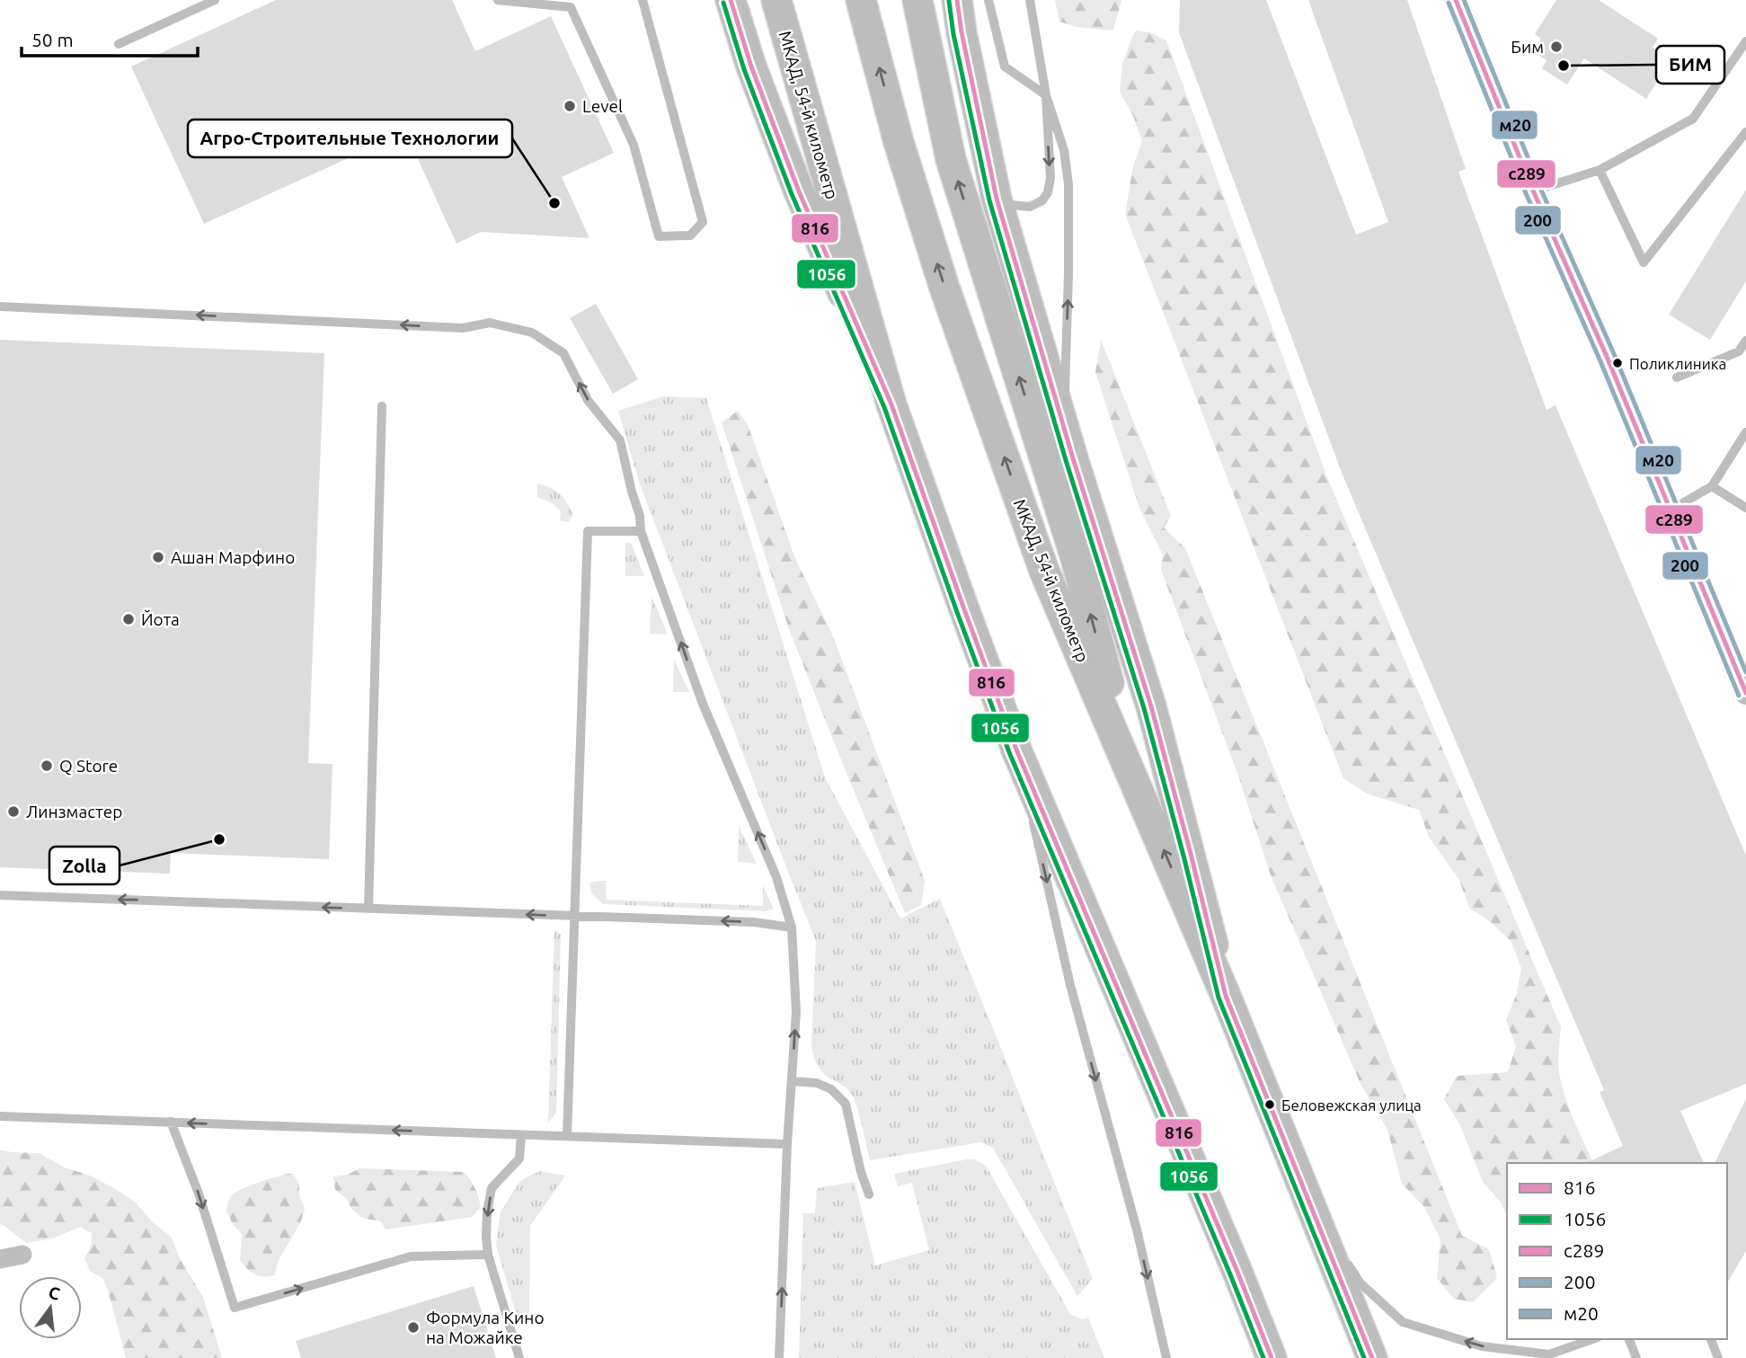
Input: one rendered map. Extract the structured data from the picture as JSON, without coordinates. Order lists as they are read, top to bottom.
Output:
{
  "streets": {
    "main road": ["МКАД, 54-й километр"]
  },
  "places": [
    "Бим",
    "БИМ",
    "Level",
    "Агро-Строительные Технологии",
    "Поликлиника",
    "Ашан Марфино",
    "Йота",
    "Q Store",
    "Линзмастер",
    "Zolla",
    "Беловежская улица",
    "Формула Кино на Можайке"
  ],
  "lines": [
    "transit line 816",
    "transit line с289",
    "transit line м20",
    "transit line 1056",
    "transit line 200"
  ],
  "legend": [
    "816",
    "1056",
    "с289",
    "200",
    "м20"
  ],
  "scale_bar": "50 m",
  "north": "top"
}
